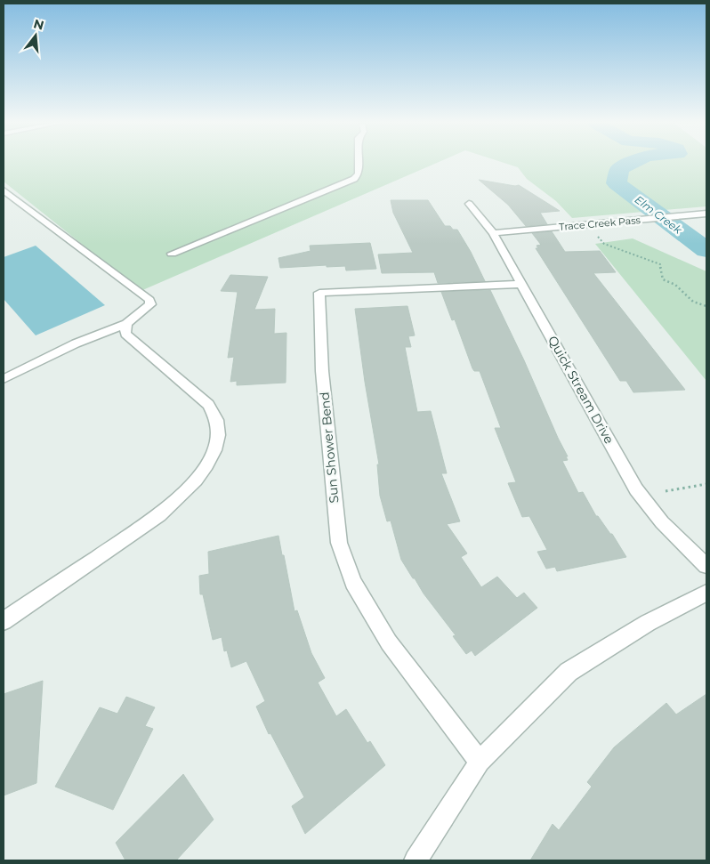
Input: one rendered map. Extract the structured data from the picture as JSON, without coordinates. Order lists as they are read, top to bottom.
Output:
{
  "streets": {
    "street": ["Trace Creek Pass", "Quick Stream Drive", "Sun Shower Bend"]
  },
  "crossings": [
    ["Trace Creek Pass", "Quick Stream Drive"],
    ["Quick Stream Drive", "Sun Shower Bend"]
  ],
  "water": ["Elm Creek"],
  "north": "top"
}
